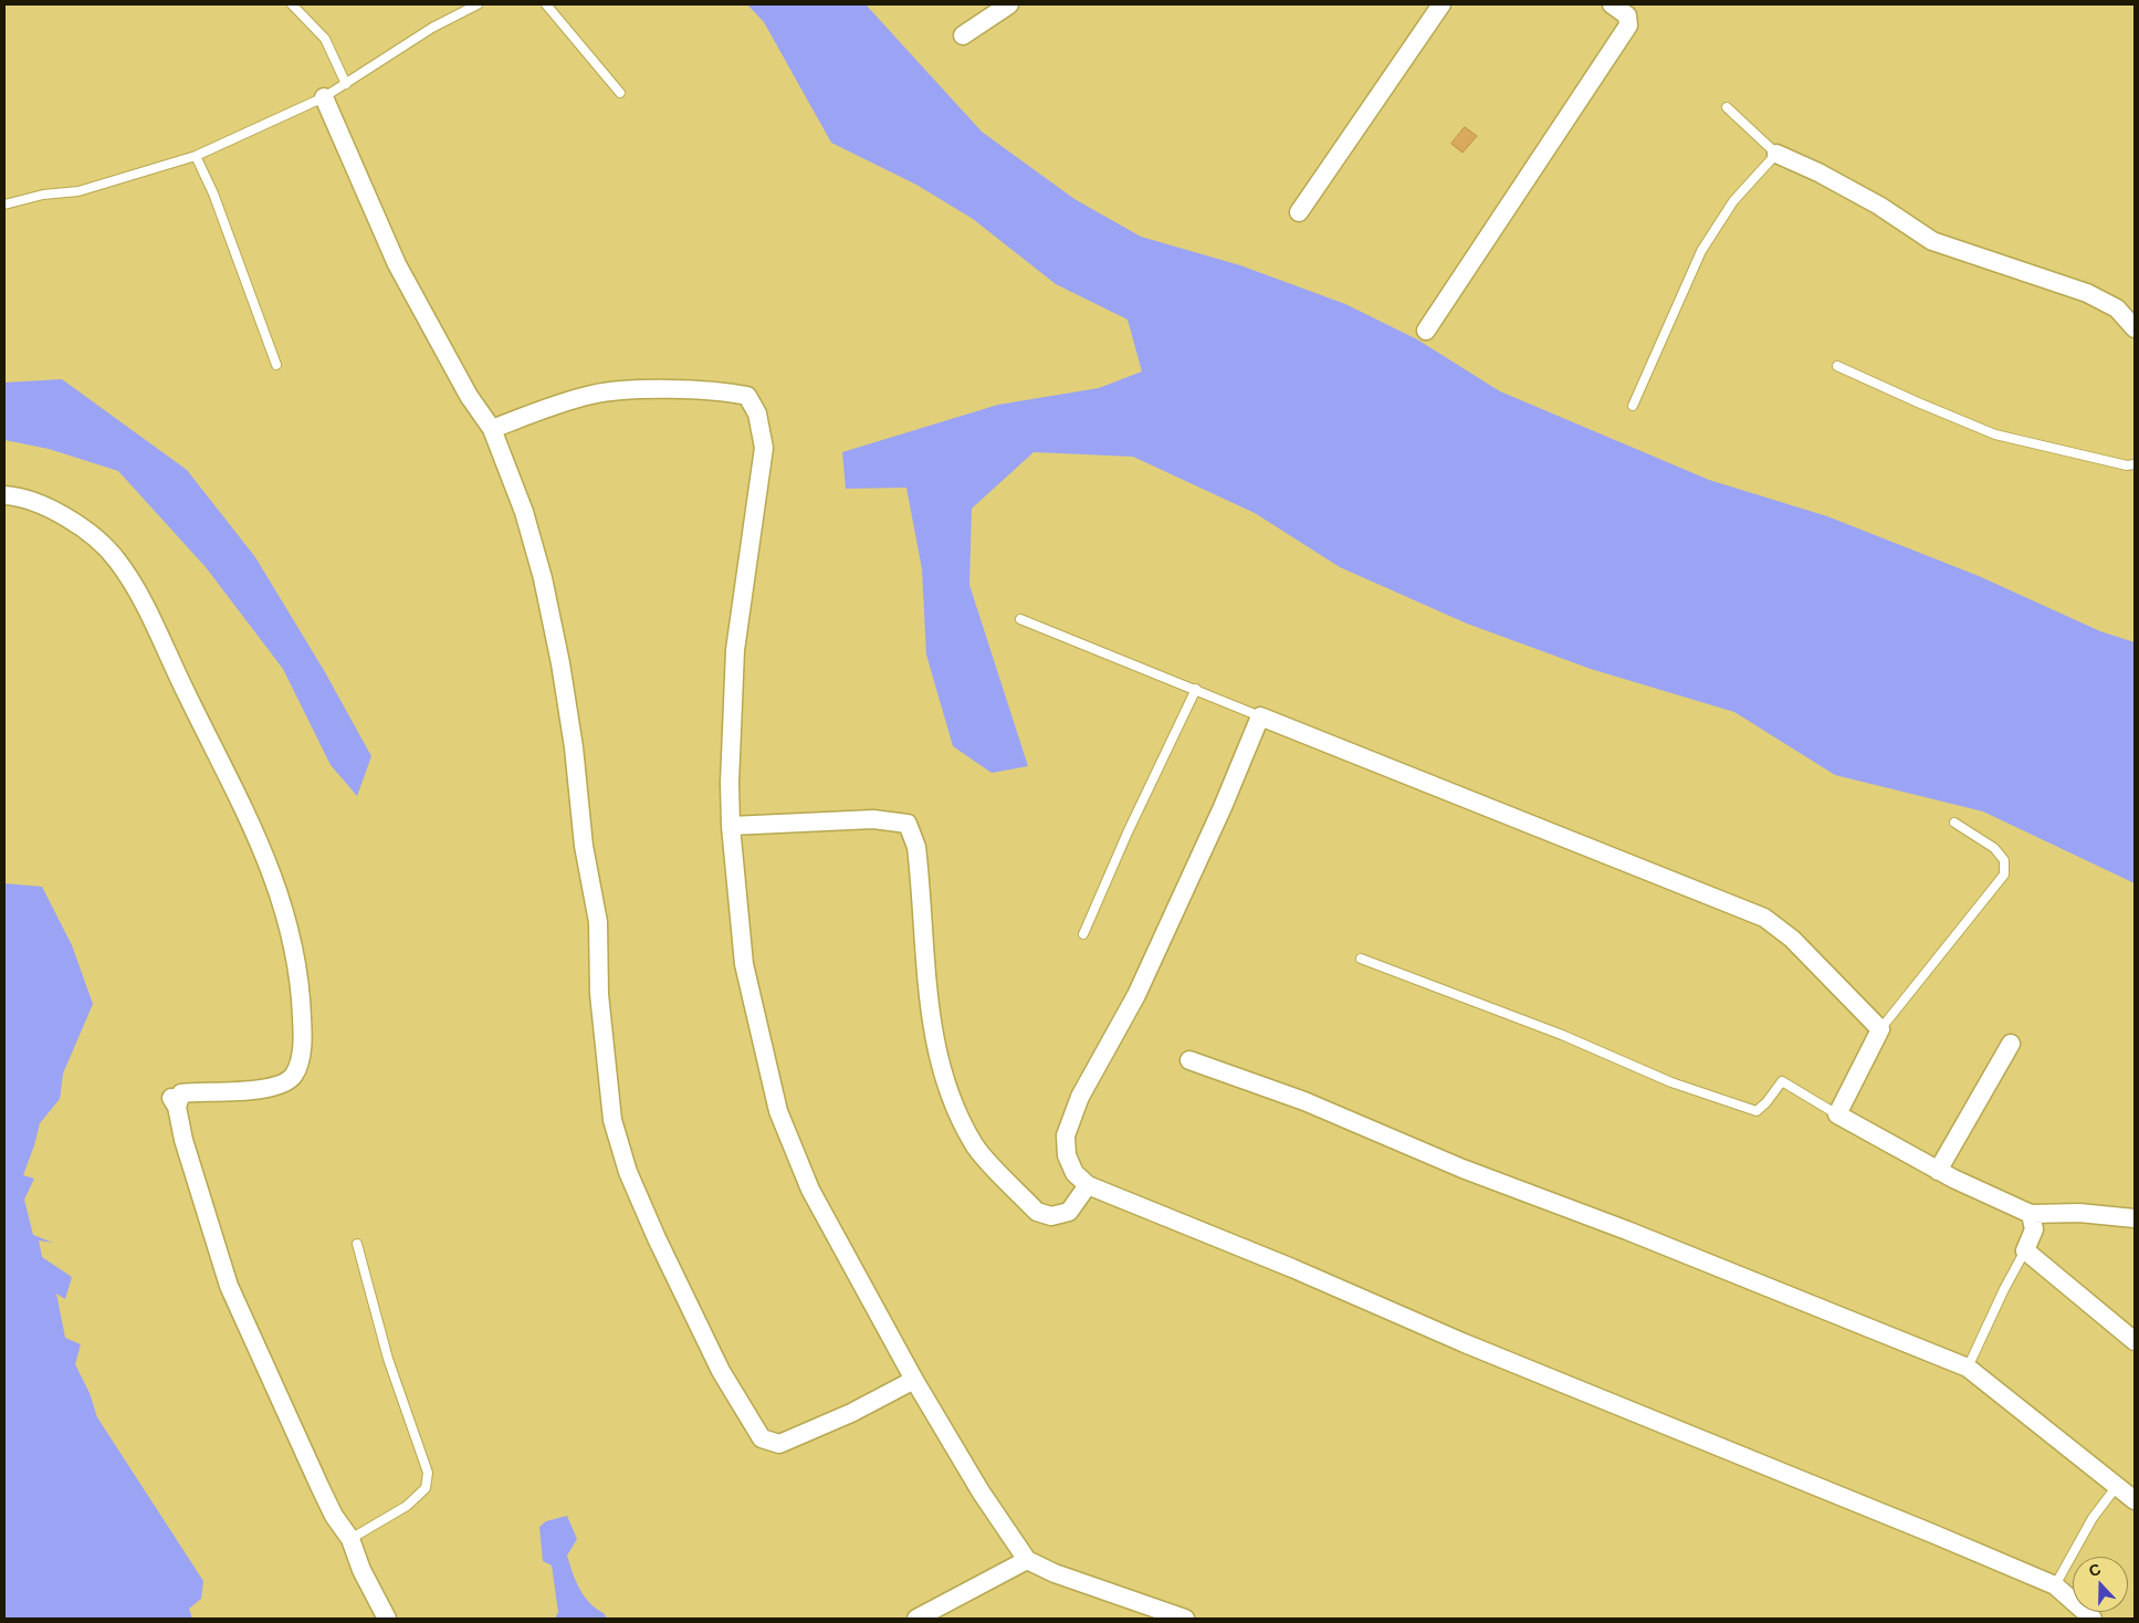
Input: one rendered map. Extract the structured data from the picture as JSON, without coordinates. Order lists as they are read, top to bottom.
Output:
{
  "north": "top"
}
